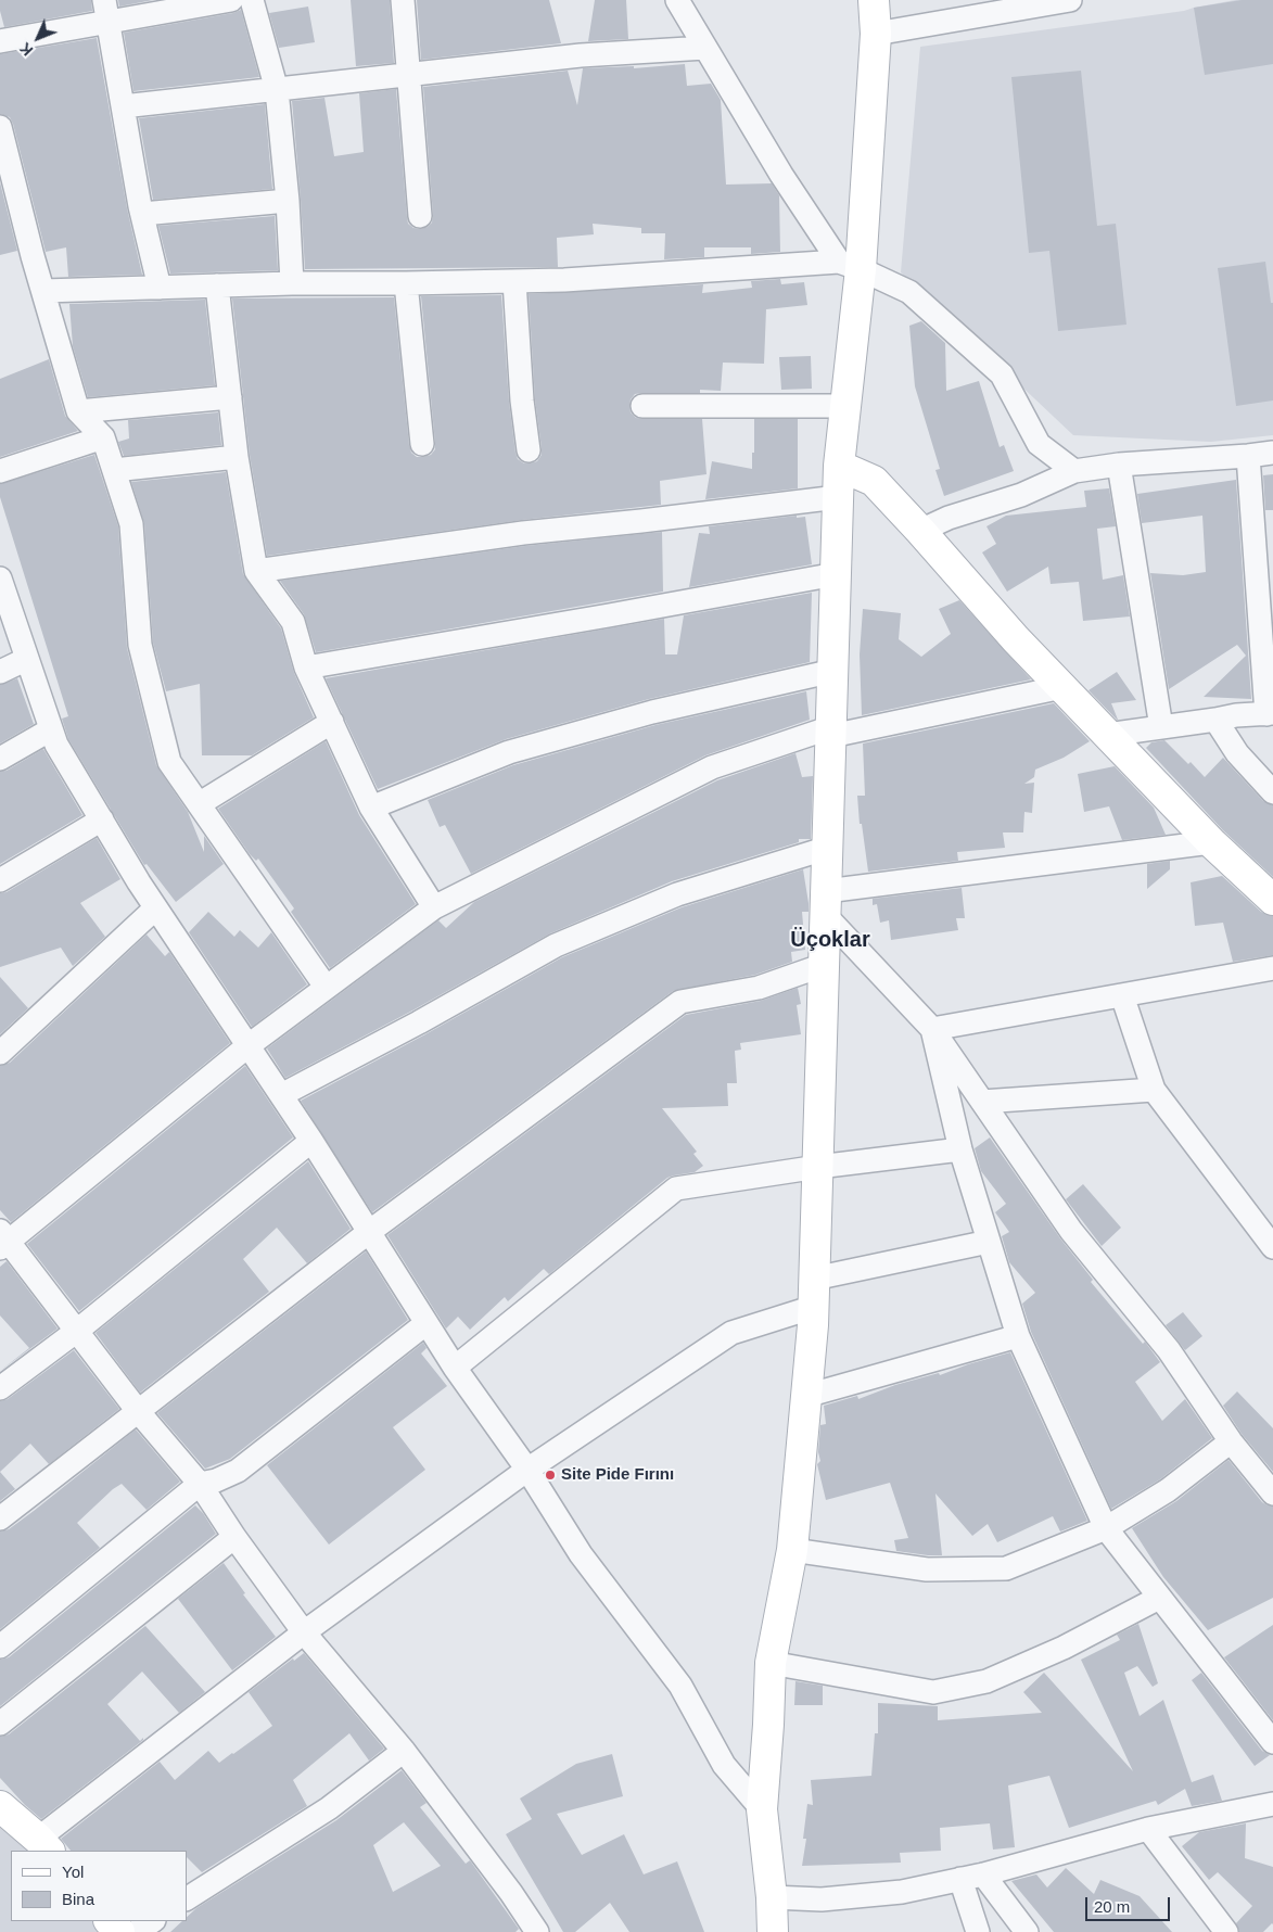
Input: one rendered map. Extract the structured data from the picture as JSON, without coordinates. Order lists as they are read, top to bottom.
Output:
{
  "districts": ["Üçoklar"],
  "places": ["Site Pide Fırını"],
  "legend": ["Yol", "Bina"],
  "scale_bar": "20 m",
  "north": "bottom left"
}
